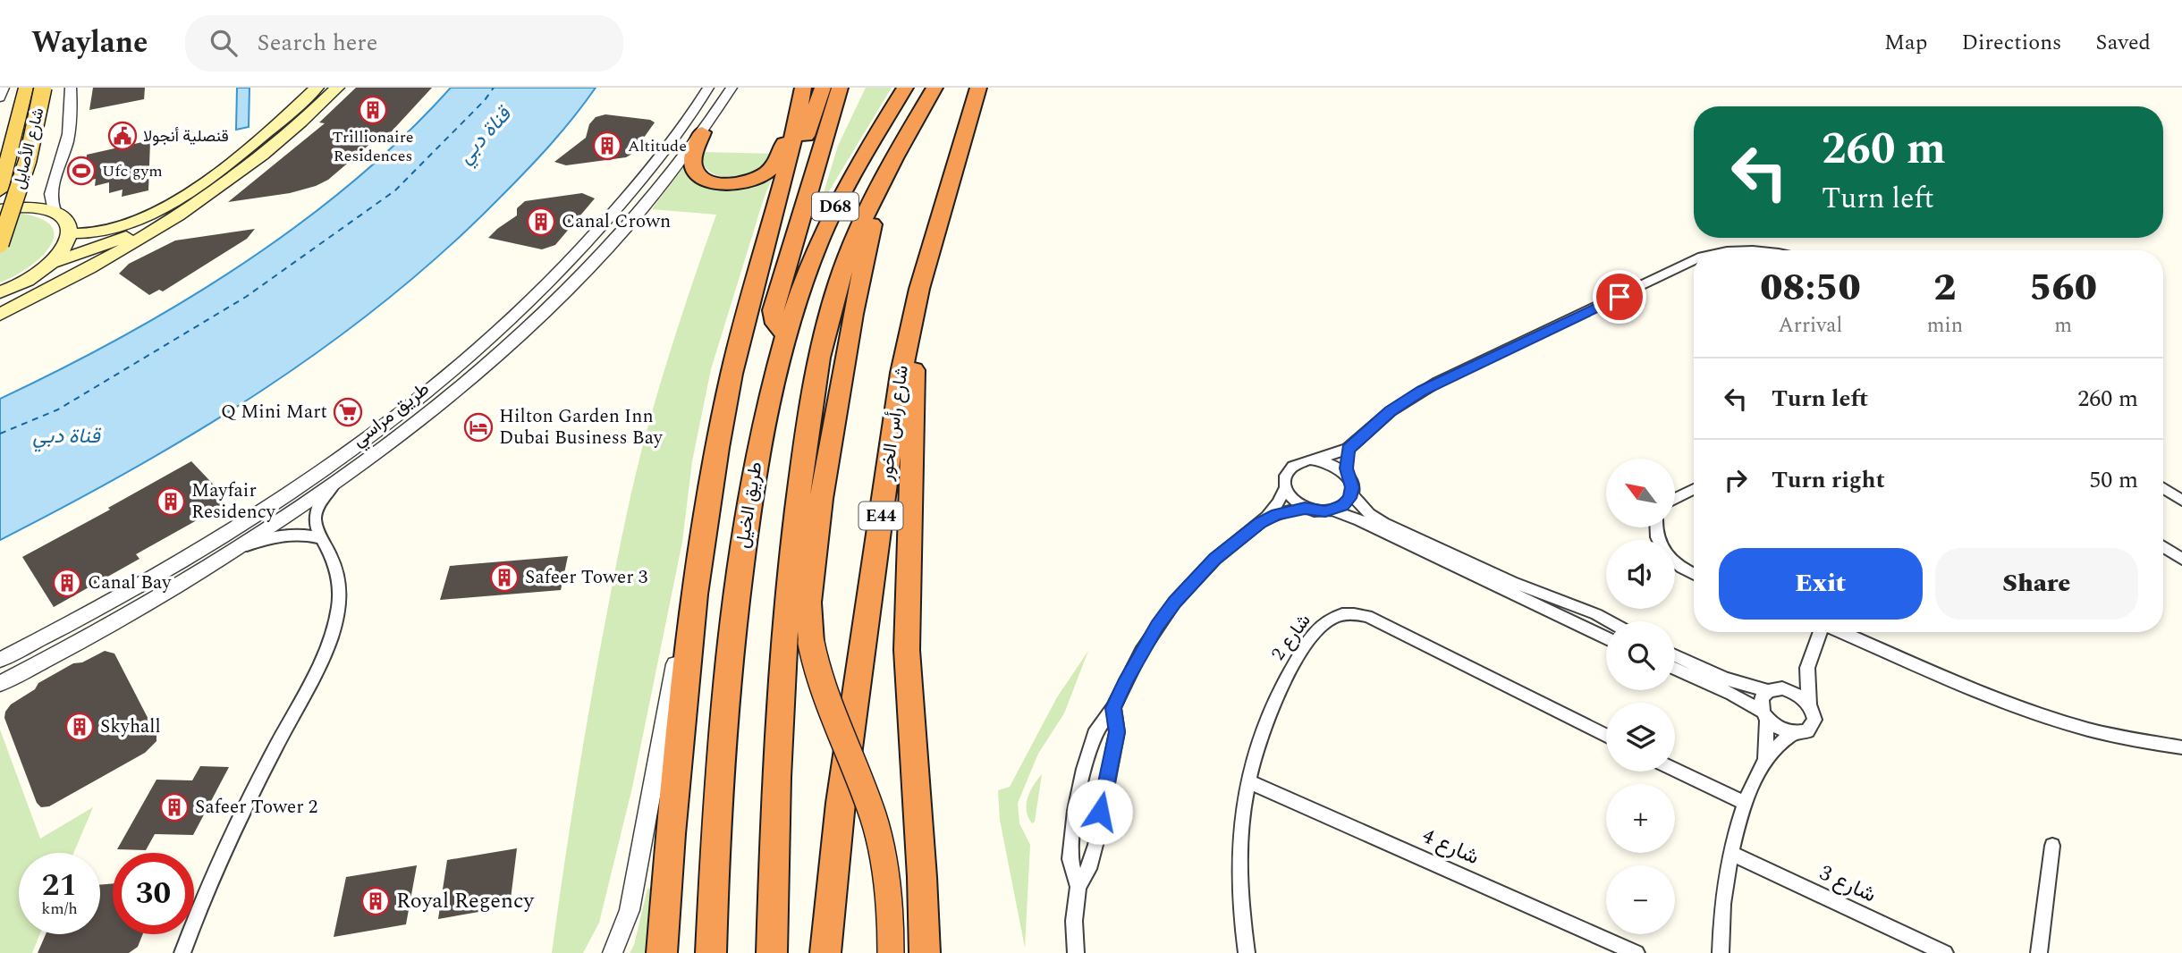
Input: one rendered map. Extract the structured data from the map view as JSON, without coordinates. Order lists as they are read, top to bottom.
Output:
{
  "streets": {
    "highway": [
      "D68",
      "شارع رأس الخور",
      "طريق الخيل",
      "E44"
    ],
    "main road": ["شارع الأصايل"],
    "street": [
      "طريق مراسي",
      "شارع 2",
      "شارع 4",
      "شارع 3"
    ]
  },
  "crossings": [
    ["شارع 2", "شارع 4"]
  ],
  "water": ["قناة دبي"],
  "places": {
    "building": [
      "Trillionaire Residences",
      "Altitude",
      "Canal Crown",
      "Mayfair Residency",
      "Safeer Tower 3",
      "Canal Bay",
      "Skyhall",
      "Safeer Tower 2",
      "Royal Regency"
    ],
    "public building": ["قنصلية أنجولا"],
    "sports": ["Ufc gym"],
    "supermarket": ["Q Mini Mart"],
    "hotel": ["Hilton Garden Inn Dubai Business Bay"]
  },
  "north": "top left",
  "page": {
    "header": "Waylane",
    "search": "Search here",
    "nav": ["Map", "Directions", "Saved"],
    "turn": ["260 m", "Turn left"],
    "eta": [
      "08:50",
      "Arrival",
      "2",
      "min",
      "560",
      "m"
    ],
    "list": [
      {
        "name": "Turn left",
        "value": "260 m"
      },
      {
        "name": "Turn right",
        "value": "50 m"
      }
    ],
    "map_buttons": ["+", "−"],
    "buttons": ["Exit", "Share"],
    "speed": "21 km/h",
    "limit": "30"
  }
}
